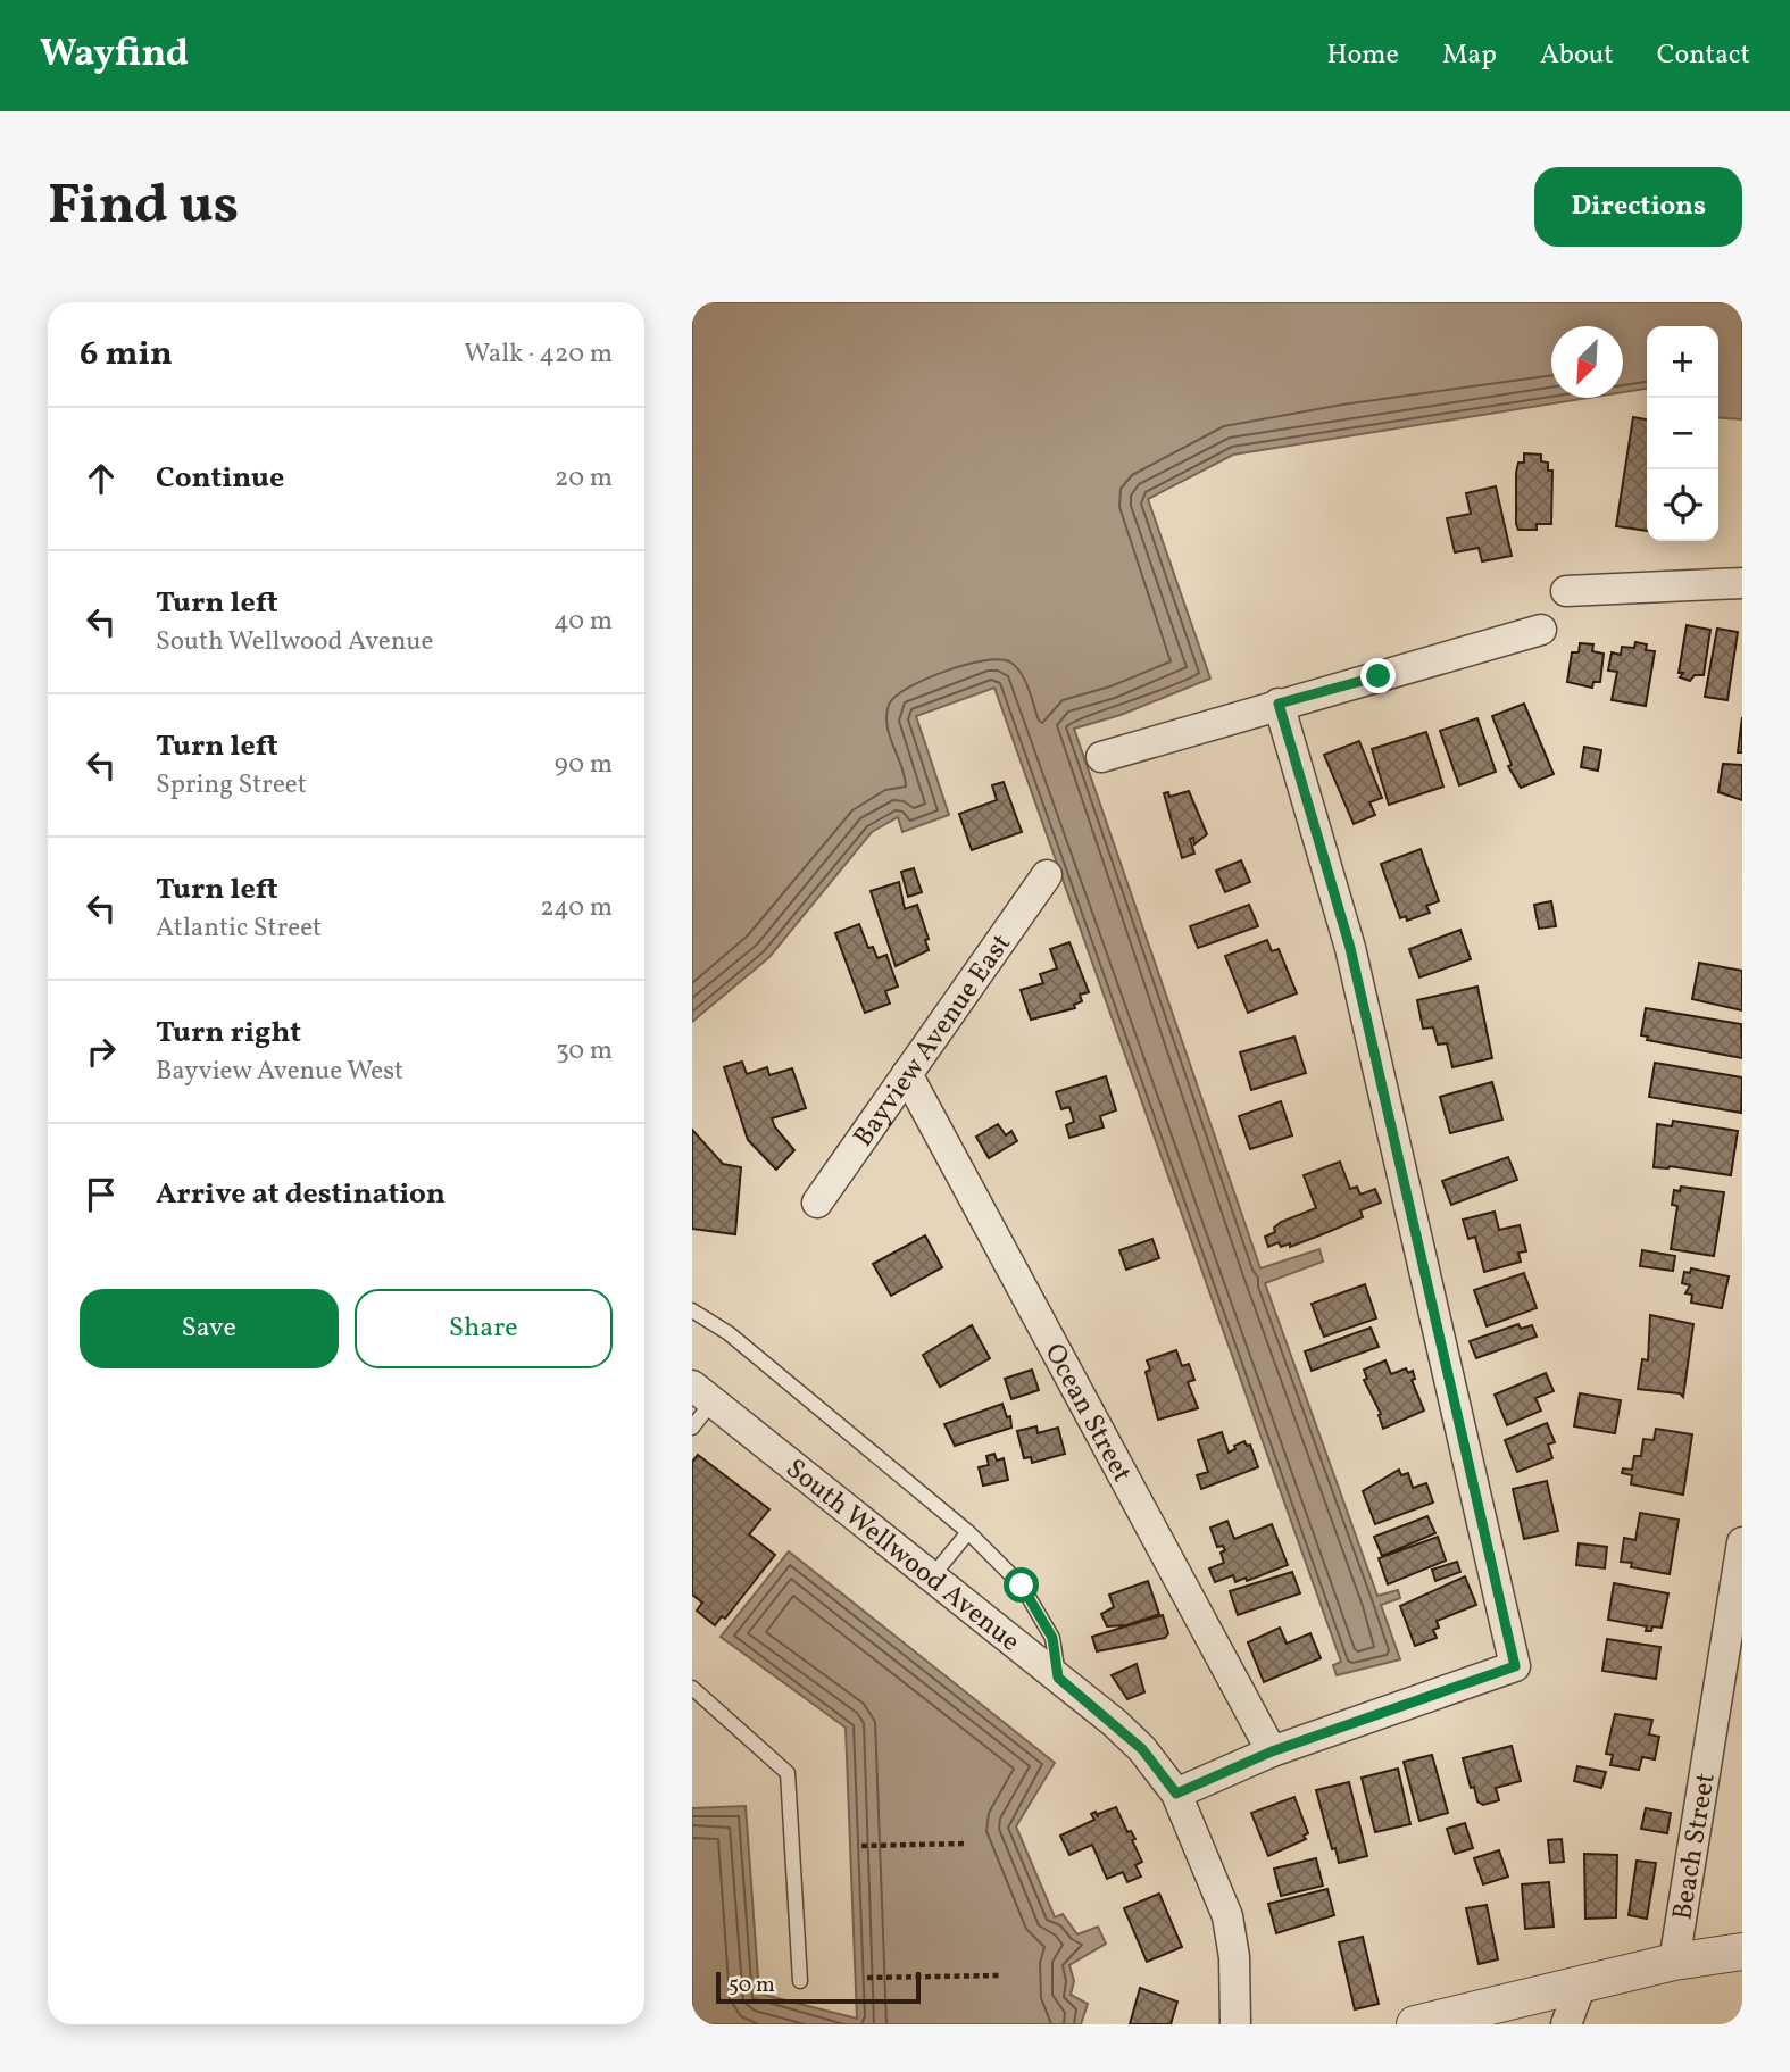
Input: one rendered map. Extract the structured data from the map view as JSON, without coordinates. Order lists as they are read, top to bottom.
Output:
{
  "streets": {
    "street": [
      "Bayview Avenue East",
      "Ocean Street",
      "South Wellwood Avenue",
      "Beach Street"
    ]
  },
  "crossings": [
    ["Bayview Avenue East", "Ocean Street"]
  ],
  "scale_bar": "50 m",
  "north": "bottom left",
  "page": {
    "header": "Wayfind",
    "nav": [
      "Home",
      "Map",
      "About",
      "Contact"
    ],
    "buttons": [
      "Directions",
      ["Save", "Share"]
    ],
    "title": "Find us",
    "heading": ["6 min", "Walk · 420 m"],
    "map_buttons": ["+", "−"],
    "list": [
      ["Continue", "20 m"],
      ["Turn left", "South Wellwood Avenue", "40 m"],
      ["Turn left", "Spring Street", "90 m"],
      ["Turn left", "Atlantic Street", "240 m"],
      ["Turn right", "Bayview Avenue West", "30 m"],
      "Arrive at destination"
    ],
    "scale": "50 m"
  }
}
